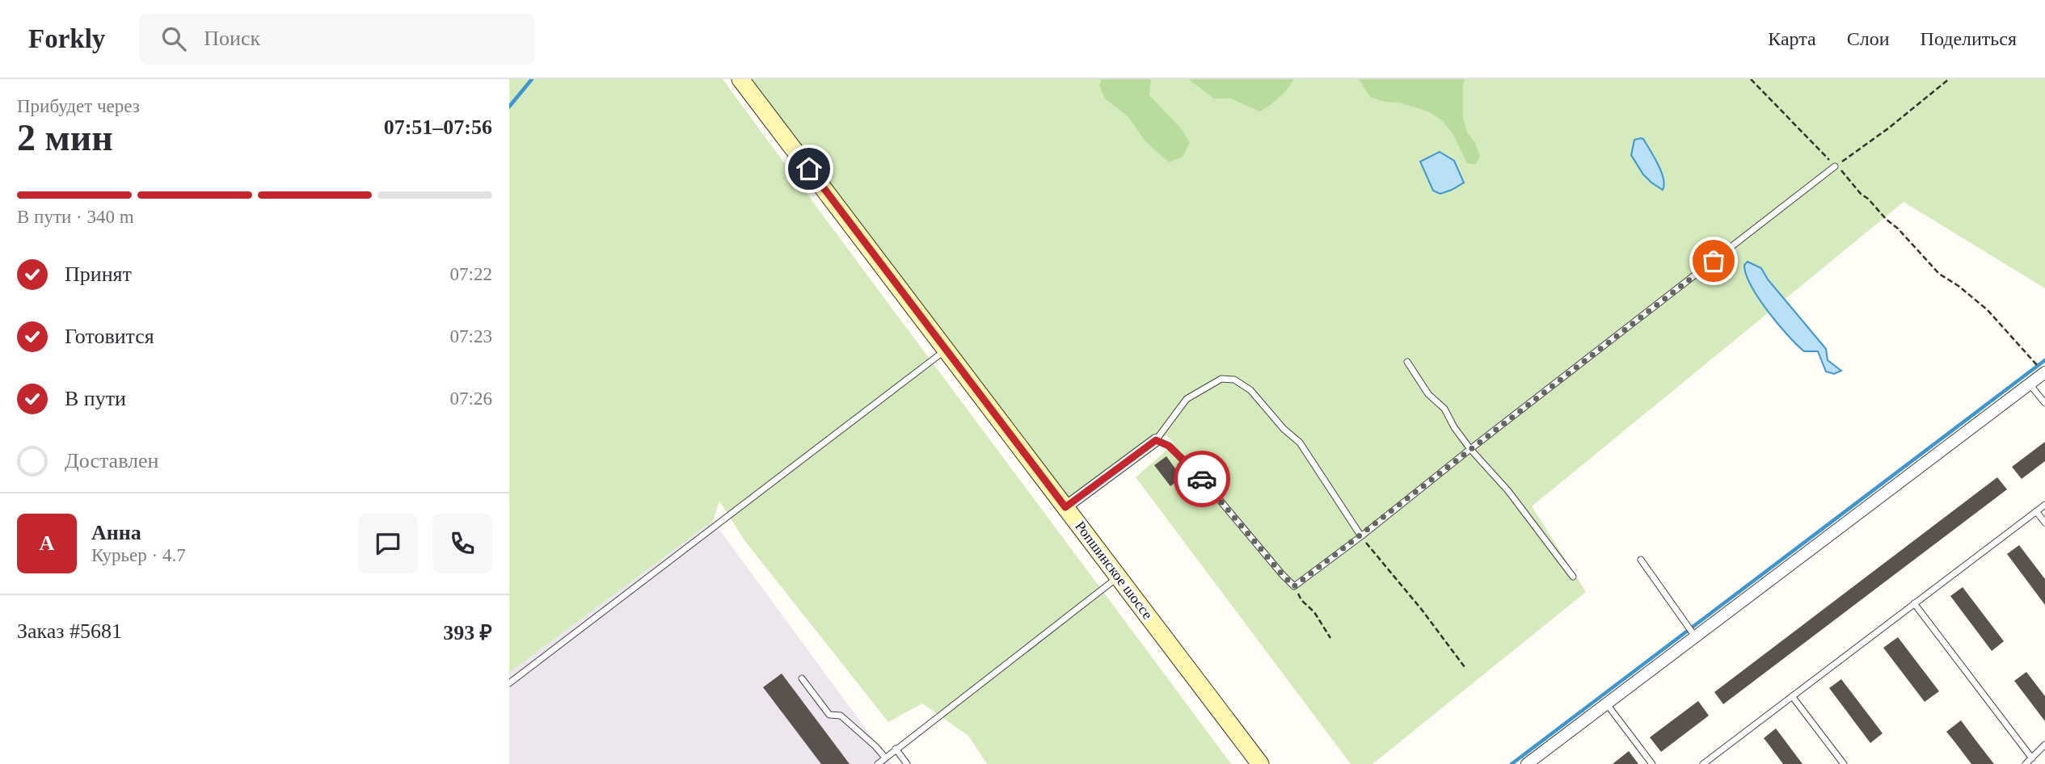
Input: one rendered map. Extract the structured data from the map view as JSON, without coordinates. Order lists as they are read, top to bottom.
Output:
{
  "streets": {
    "main road": ["Ропшинское шоссе"]
  },
  "page": {
    "header": "Forkly",
    "search": "Поиск",
    "nav": ["Карта", "Слои", "Поделиться"],
    "heading": ["2 мин", "Прибудет через", "07:51–07:56"],
    "panel": [
      "Анна",
      "Курьер · 4.7",
      "Заказ #5681",
      "393 ₽"
    ],
    "bar": "В пути · 340 m",
    "list": [
      ["Принят", "07:22"],
      ["Готовится", "07:23"],
      ["В пути", "07:26"],
      "Доставлен"
    ],
    "round": "А"
  }
}
